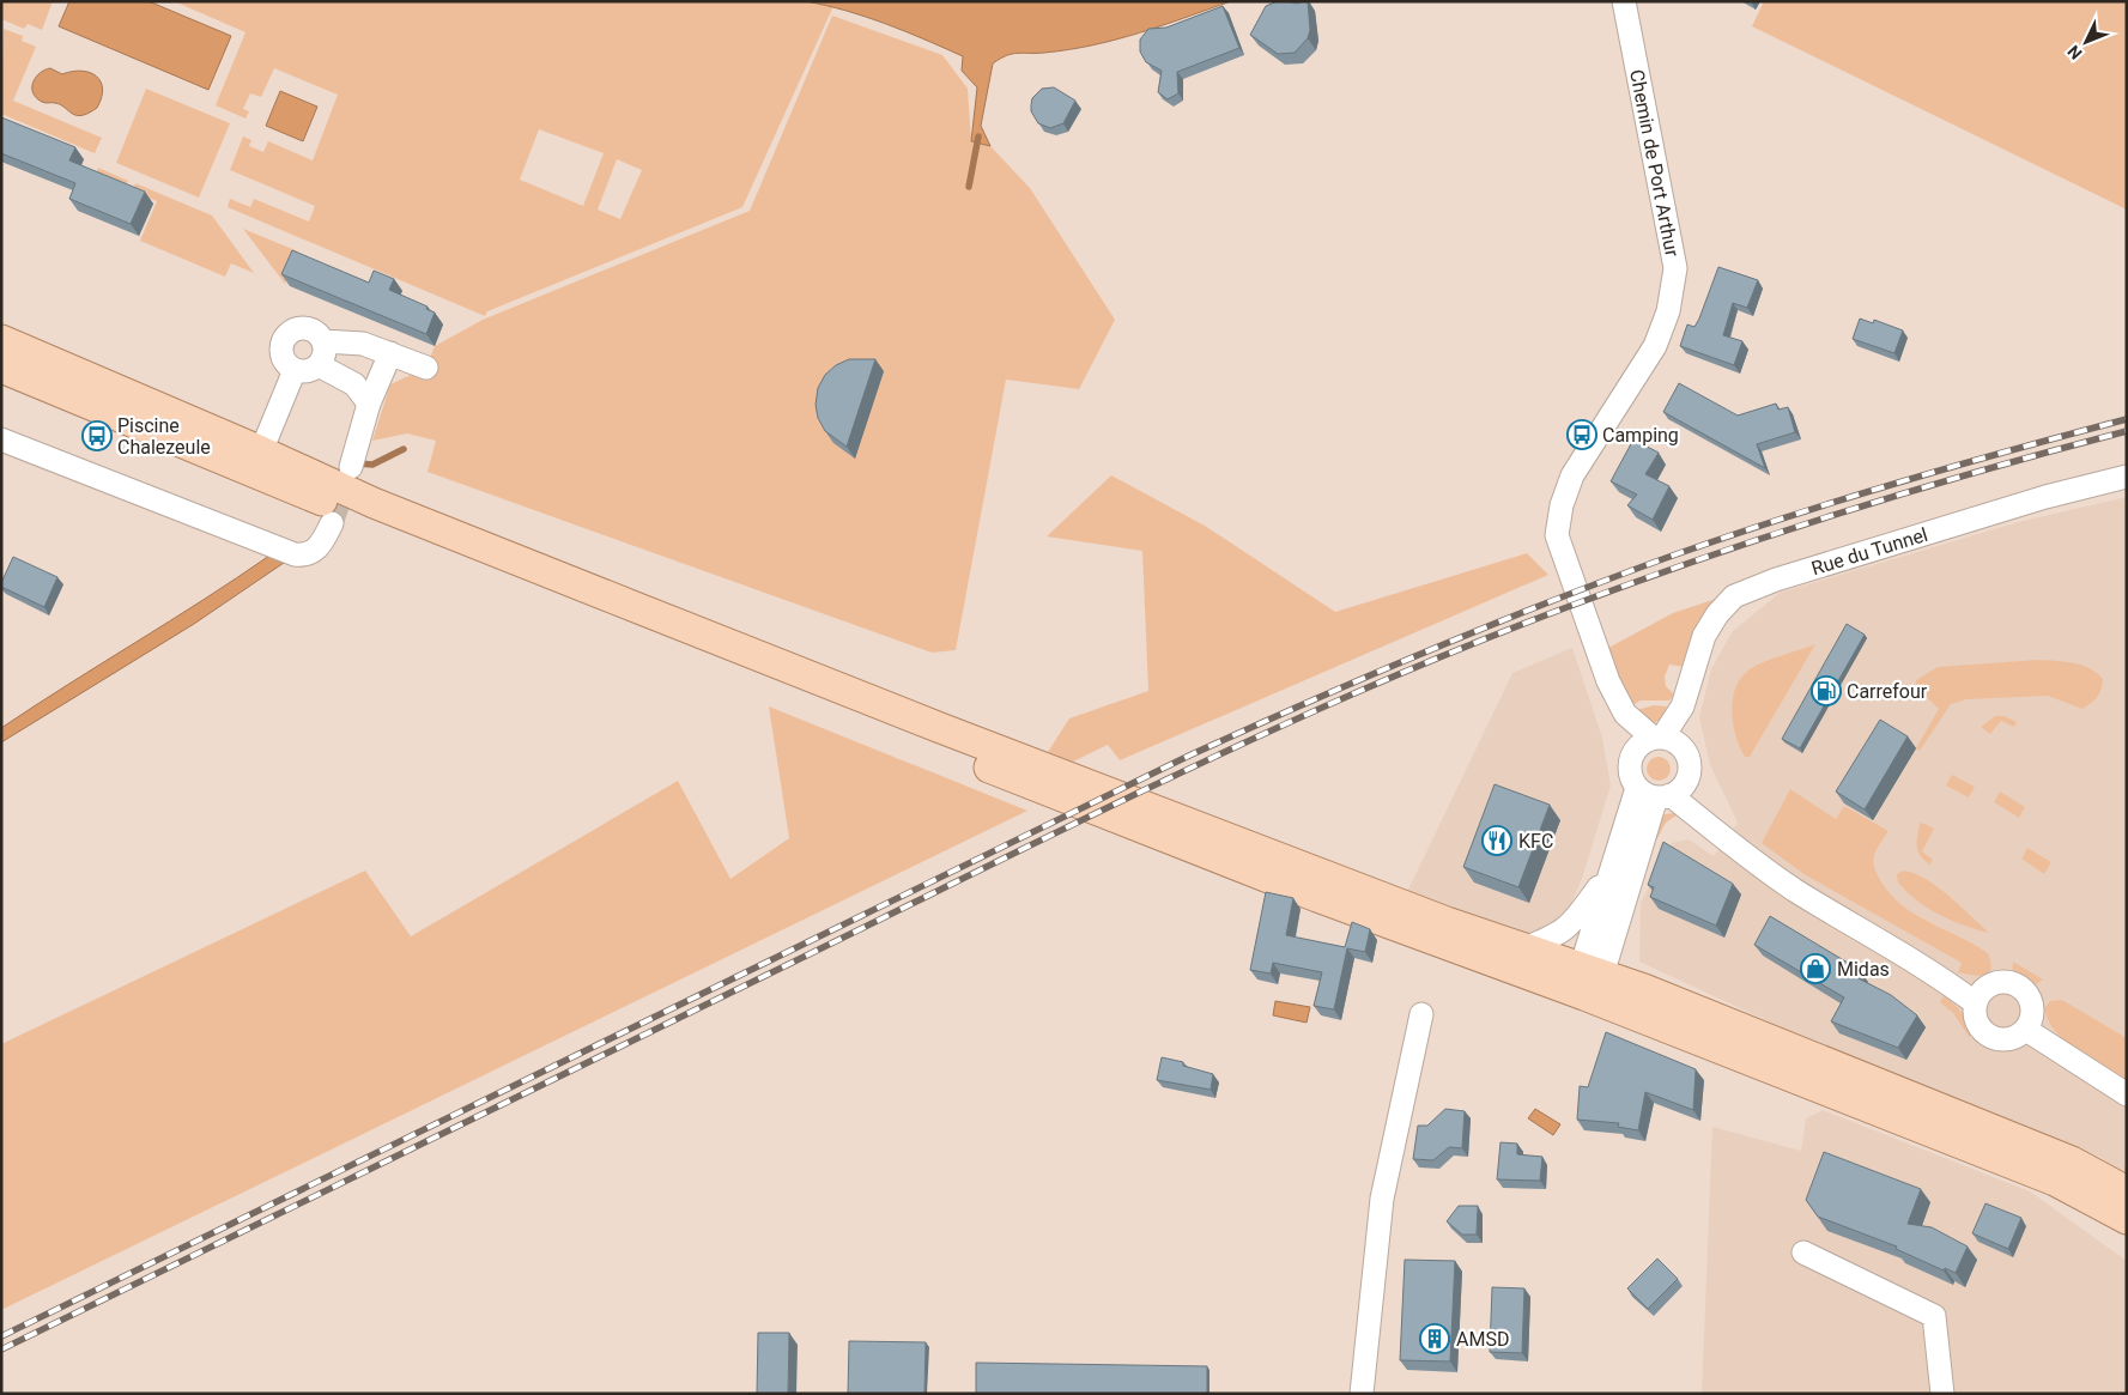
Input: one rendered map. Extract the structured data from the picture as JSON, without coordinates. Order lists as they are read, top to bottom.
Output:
{
  "streets": {
    "street": ["Chemin de Port Arthur", "Rue du Tunnel"]
  },
  "crossings": [
    ["Chemin de Port Arthur", "Rue du Tunnel"]
  ],
  "places": {
    "bus stop": ["Camping", "Piscine Chalezeule"],
    "fuel station": ["Carrefour"],
    "restaurant": ["KFC"],
    "shop": ["Midas"],
    "building": ["AMSD"]
  },
  "north": "bottom left"
}
